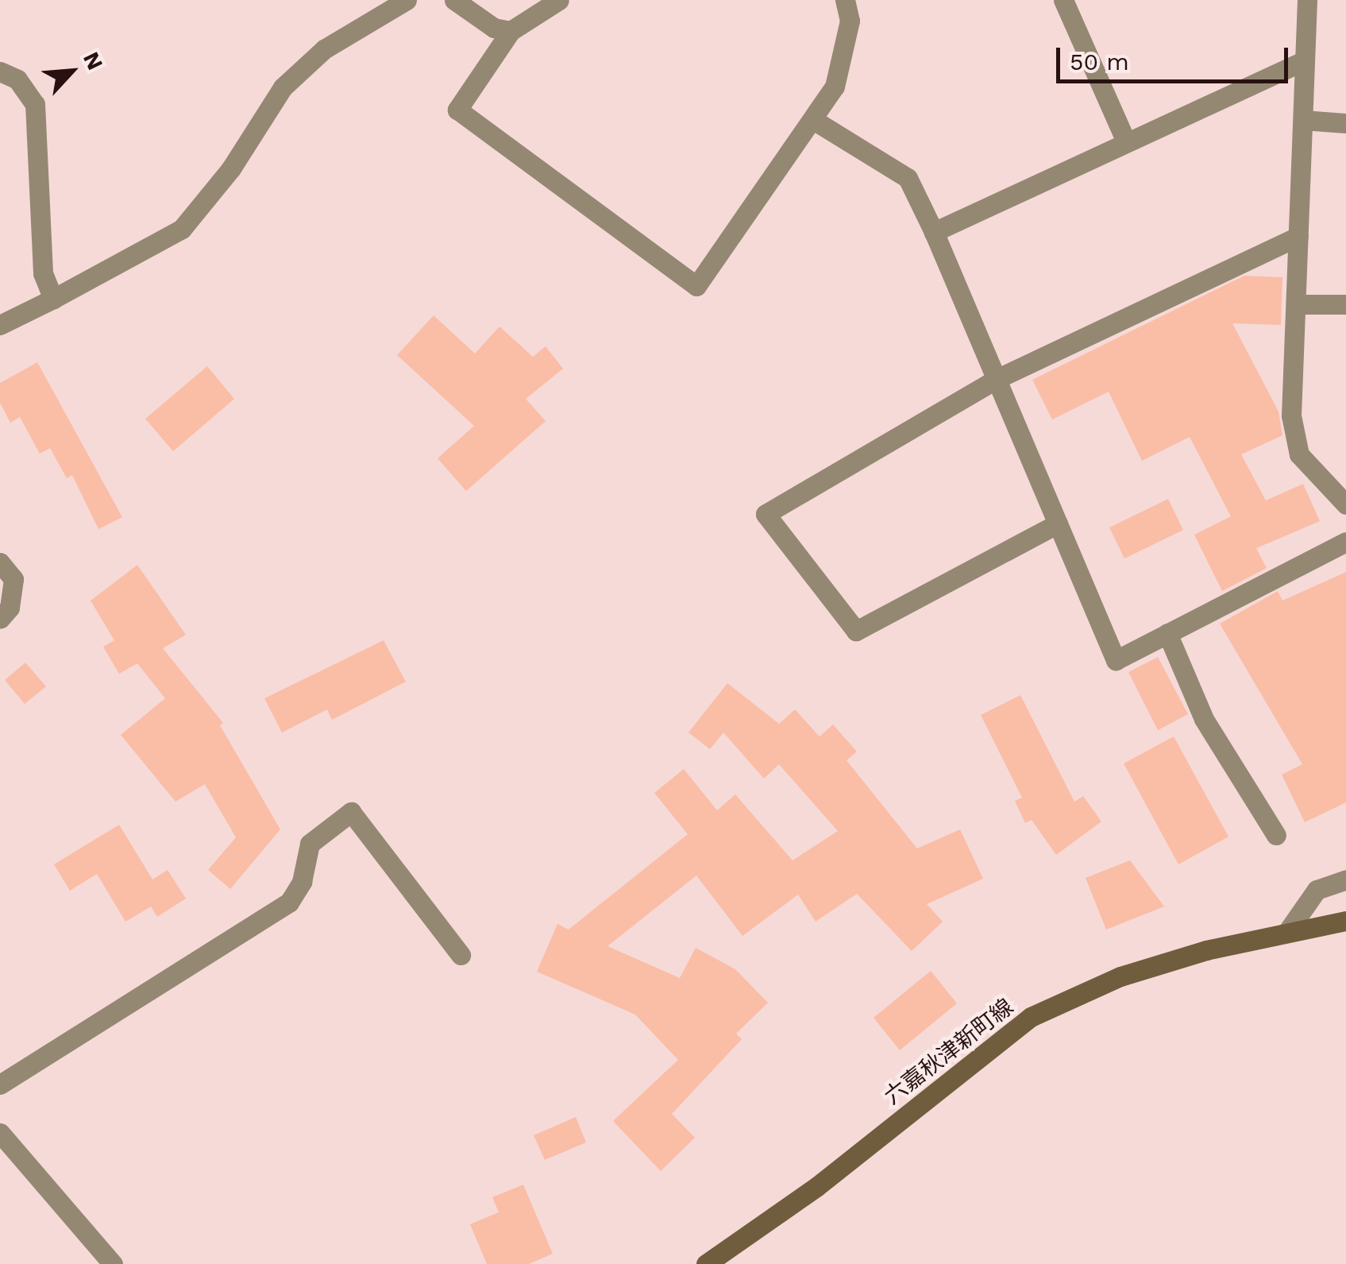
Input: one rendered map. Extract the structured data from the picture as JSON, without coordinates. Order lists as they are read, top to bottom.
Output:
{
  "streets": {
    "main road": ["六嘉秋津新町線"]
  },
  "scale_bar": "50 m",
  "north": "top right"
}
